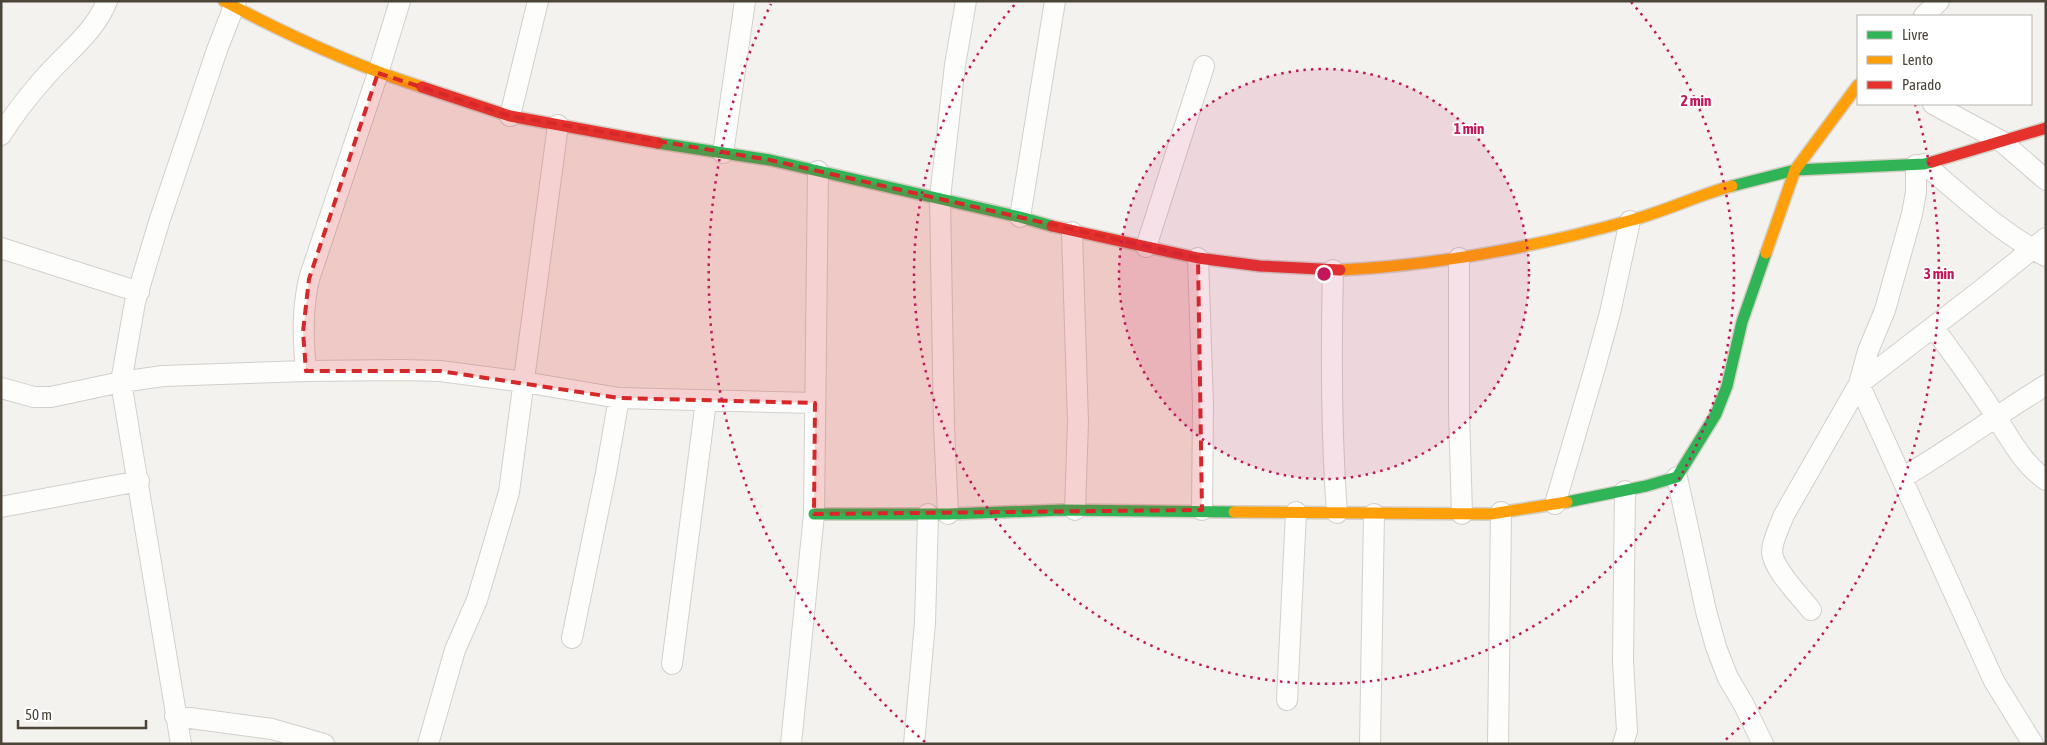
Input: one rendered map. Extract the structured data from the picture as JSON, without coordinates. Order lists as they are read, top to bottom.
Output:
{
  "legend": ["Livre", "Lento", "Parado"],
  "scale_bar": "50 m",
  "rings": ["2 min", "1 min", "3 min"]
}
